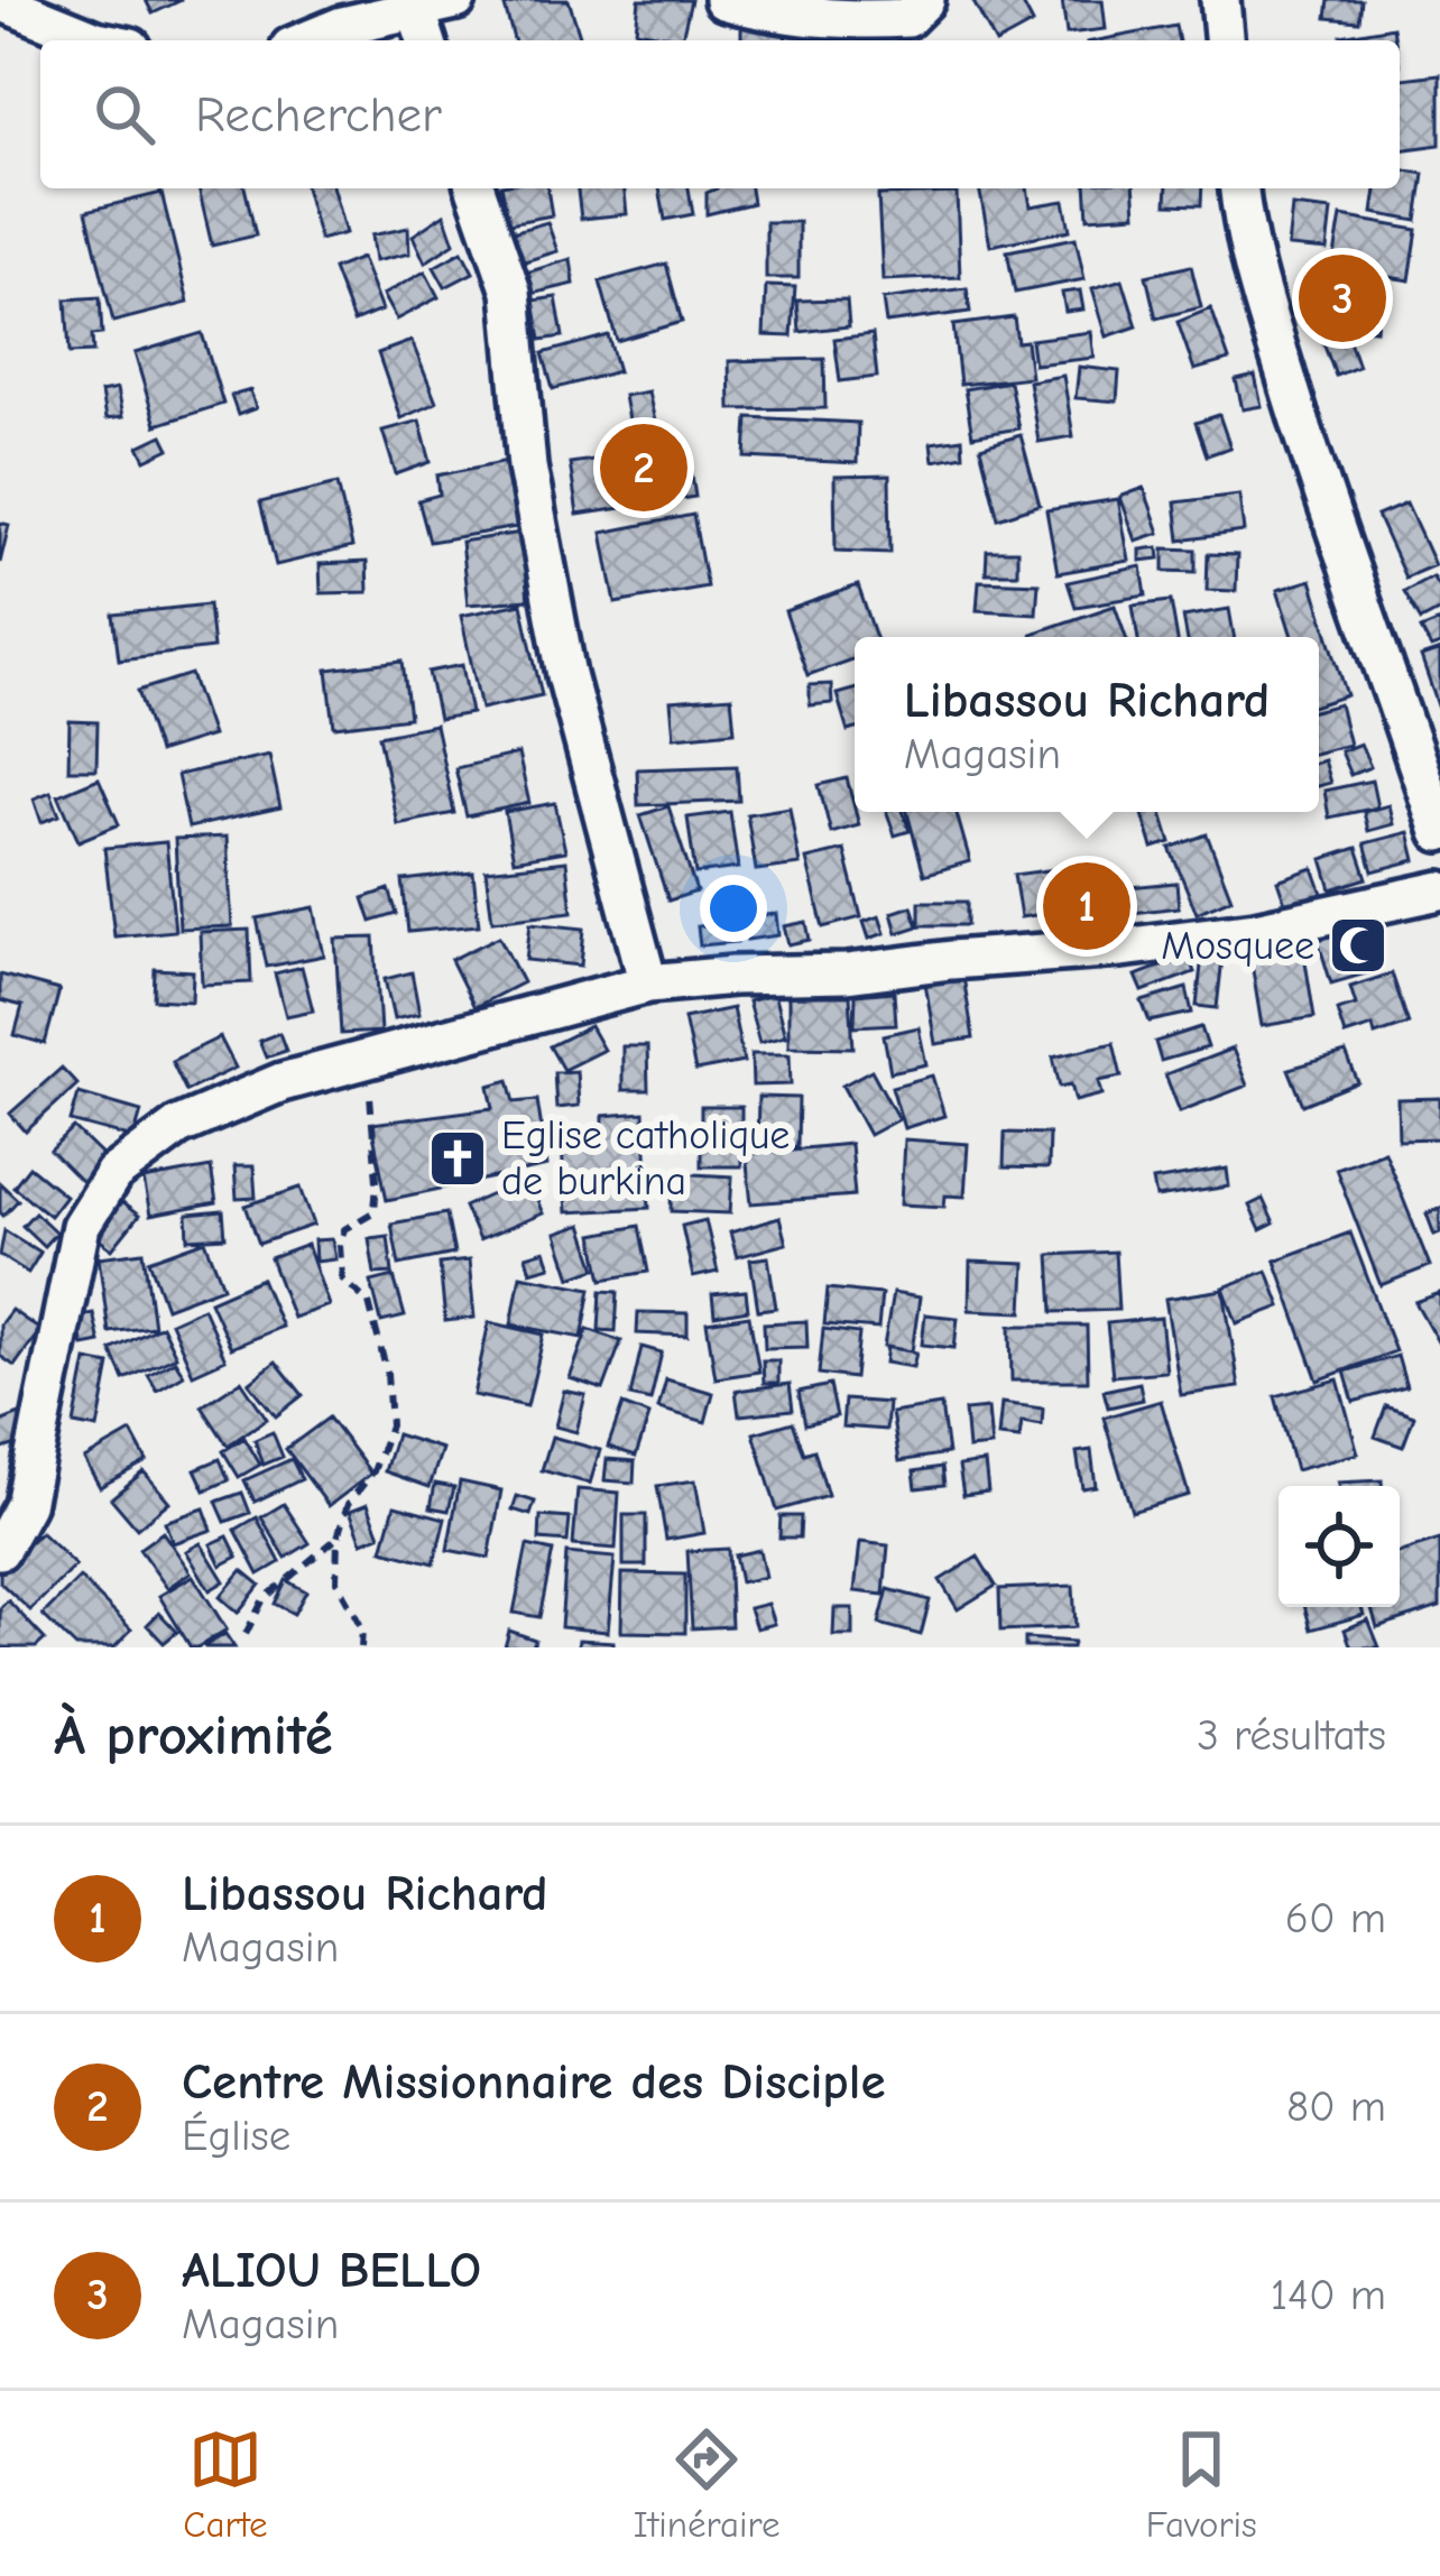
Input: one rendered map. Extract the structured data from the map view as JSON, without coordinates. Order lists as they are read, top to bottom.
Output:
{
  "places": {
    "mosque": ["Mosquee"],
    "church": ["Eglise catholique de burkina"]
  },
  "page": {
    "search": "Rechercher",
    "pins": ["3", "2", "1"],
    "popup": ["Libassou Richard", "Magasin"],
    "heading": ["À proximité", "3 résultats"],
    "list": [
      {
        "mark": "1",
        "name": "Libassou Richard",
        "note": "Magasin",
        "value": "60 m"
      },
      {
        "mark": "2",
        "name": "Centre Missionnaire des Disciple",
        "note": "Église",
        "value": "80 m"
      },
      {
        "mark": "3",
        "name": "ALIOU BELLO",
        "note": "Magasin",
        "value": "140 m"
      }
    ],
    "nav": ["Carte", "Itinéraire", "Favoris"]
  }
}
